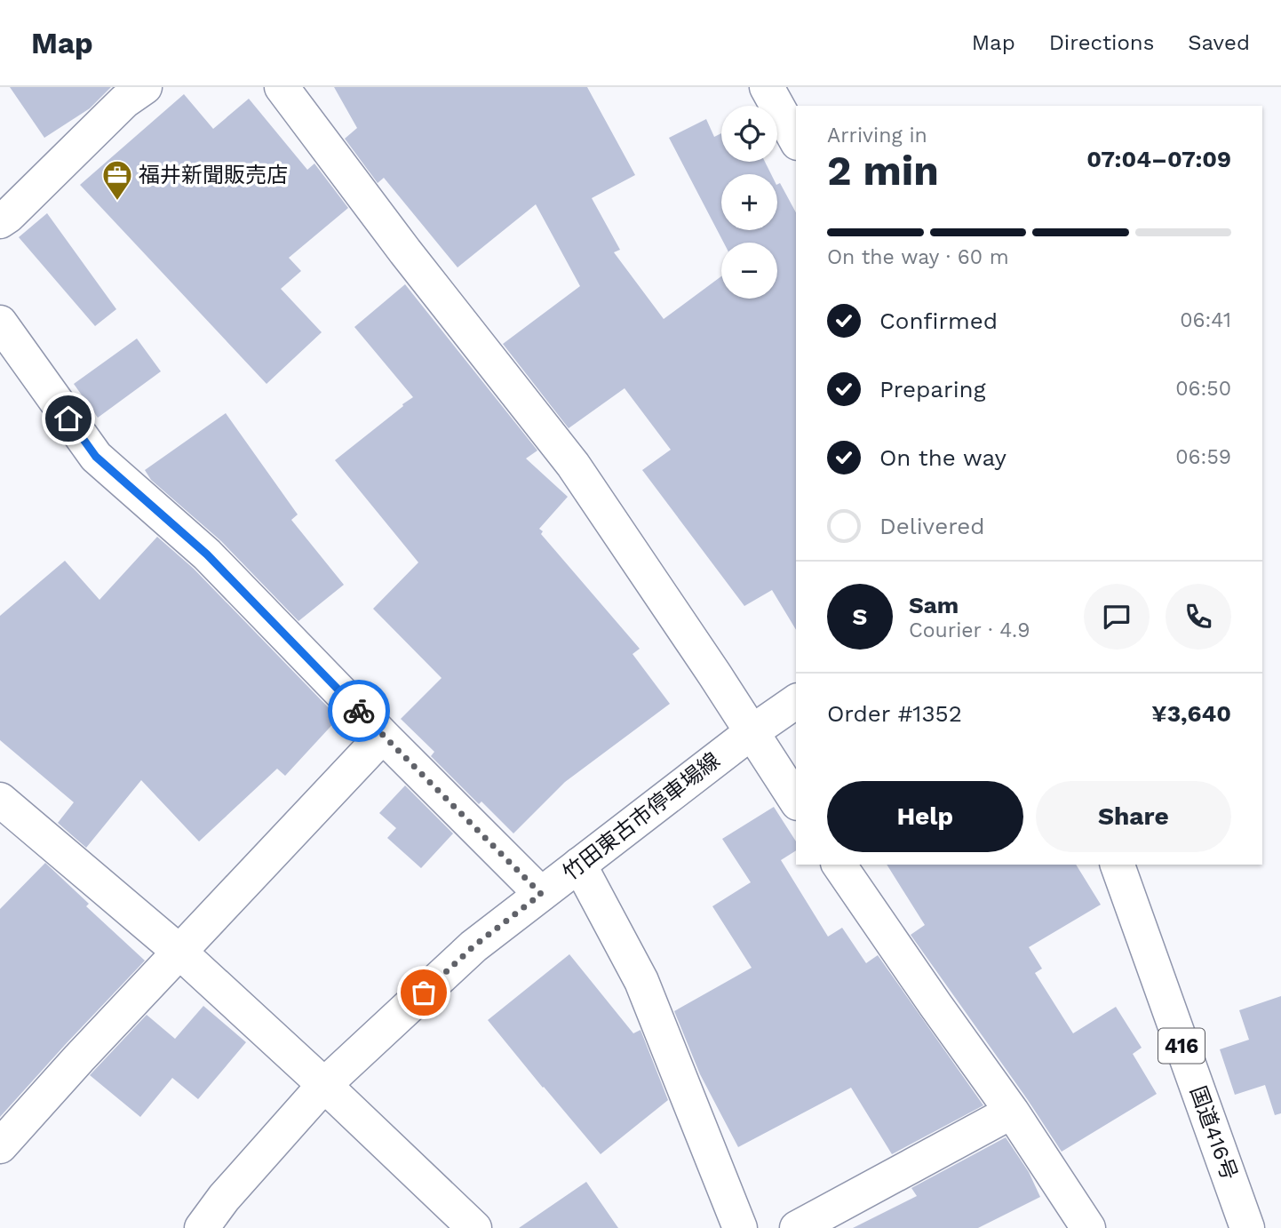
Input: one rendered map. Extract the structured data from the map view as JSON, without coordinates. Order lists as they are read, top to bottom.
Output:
{
  "streets": {
    "main road": ["竹田東古市停車場線", "416", "国道416号"]
  },
  "places": {
    "office": ["福井新聞販売店"]
  },
  "page": {
    "header": "Map",
    "nav": ["Map", "Directions", "Saved"],
    "map_buttons": ["+", "−"],
    "heading": ["2 min", "Arriving in", "07:04–07:09"],
    "panel": [
      "Sam",
      "Courier · 4.9",
      "Order #1352",
      "¥3,640"
    ],
    "bar": "On the way · 60 m",
    "list": [
      ["Confirmed", "06:41"],
      ["Preparing", "06:50"],
      ["On the way", "06:59"],
      "Delivered"
    ],
    "round": "S",
    "buttons": ["Help", "Share"]
  }
}
